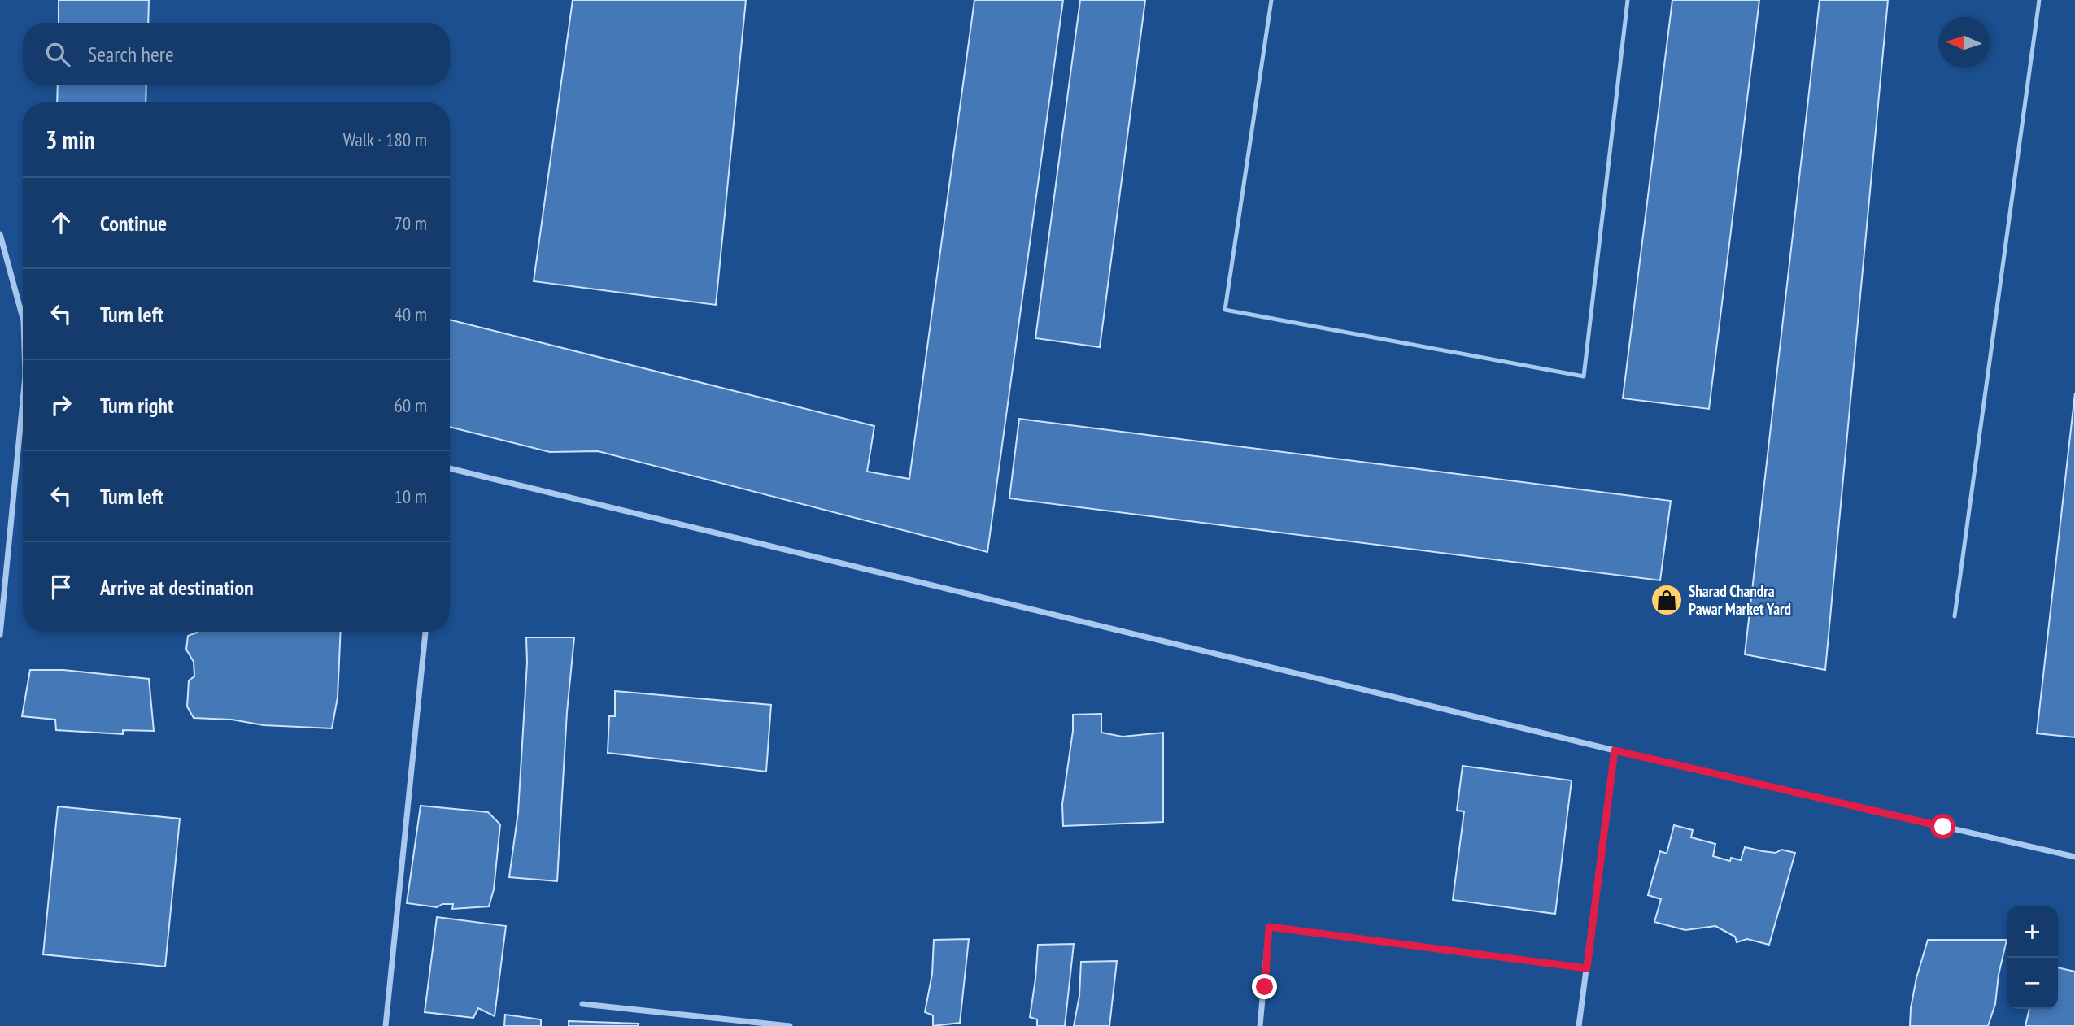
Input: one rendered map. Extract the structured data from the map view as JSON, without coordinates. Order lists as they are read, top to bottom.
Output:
{
  "places": {
    "shop": ["Sharad Chandra Pawar Market Yard"]
  },
  "north": "left",
  "page": {
    "search": "Search here",
    "heading": ["3 min", "Walk · 180 m"],
    "list": [
      ["Continue", "70 m"],
      ["Turn left", "40 m"],
      ["Turn right", "60 m"],
      ["Turn left", "10 m"],
      "Arrive at destination"
    ],
    "map_buttons": ["+", "−"]
  }
}
